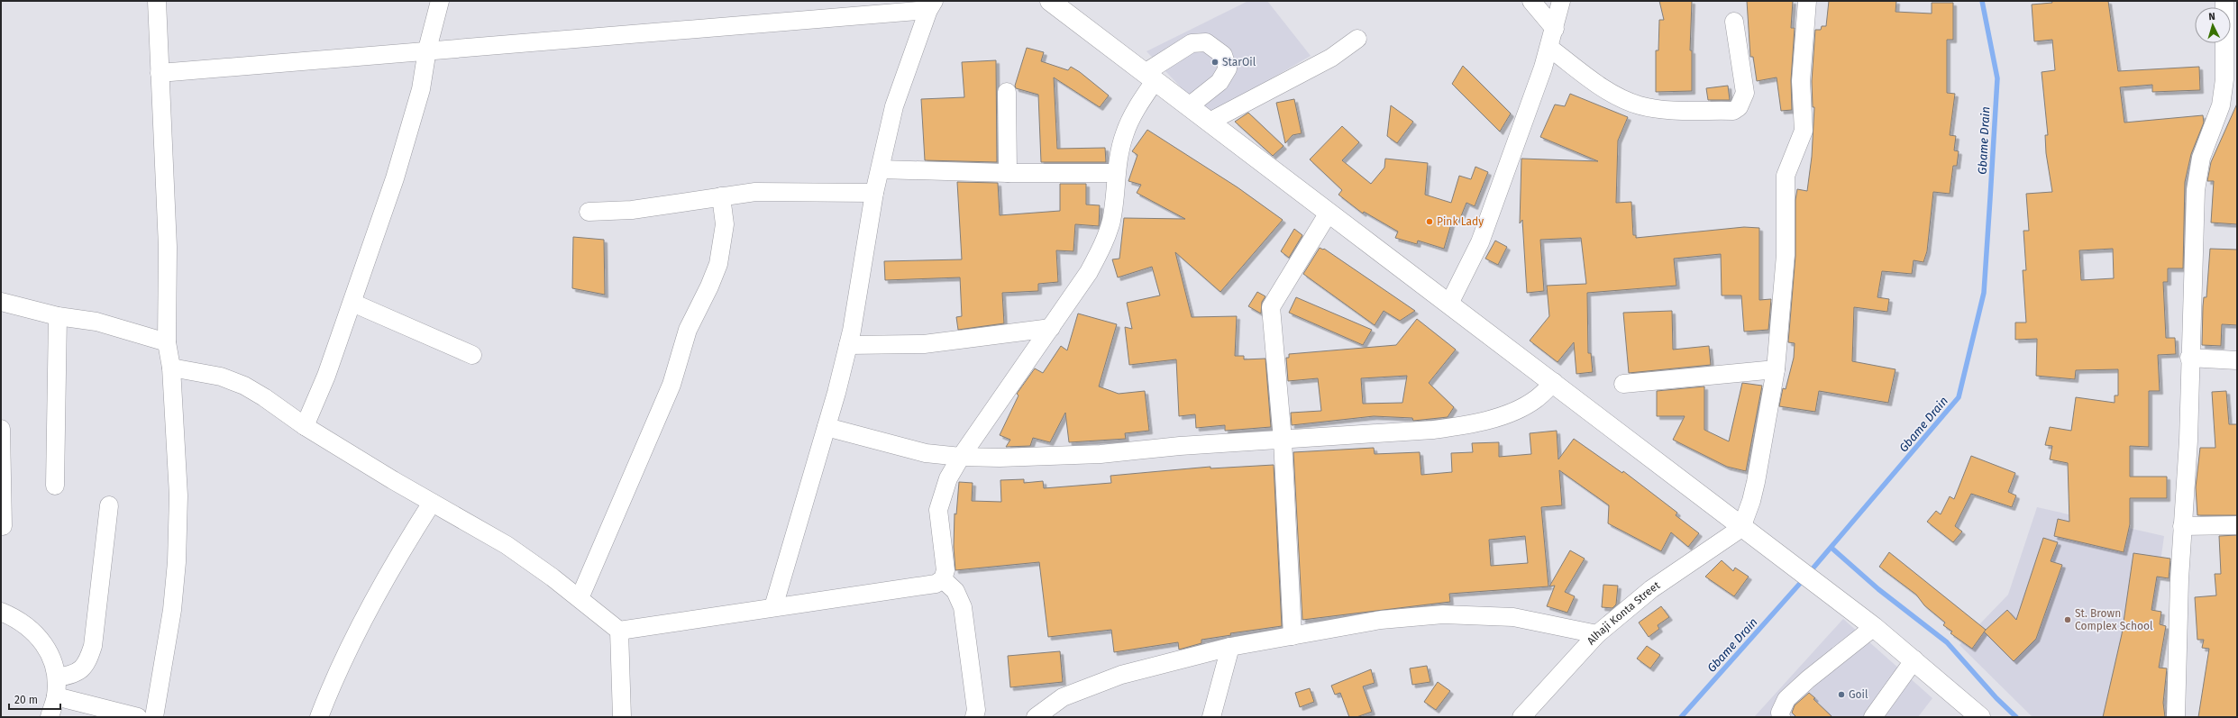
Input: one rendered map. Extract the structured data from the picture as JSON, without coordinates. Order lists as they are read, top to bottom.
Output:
{
  "streets": {
    "street": ["Alhaji Konta Street"]
  },
  "water": ["Gbame Drain"],
  "places": [
    "StarOil",
    "Pink Lady",
    "St. Brown Complex School",
    "Goil"
  ],
  "scale_bar": "20 m",
  "north": "top"
}
